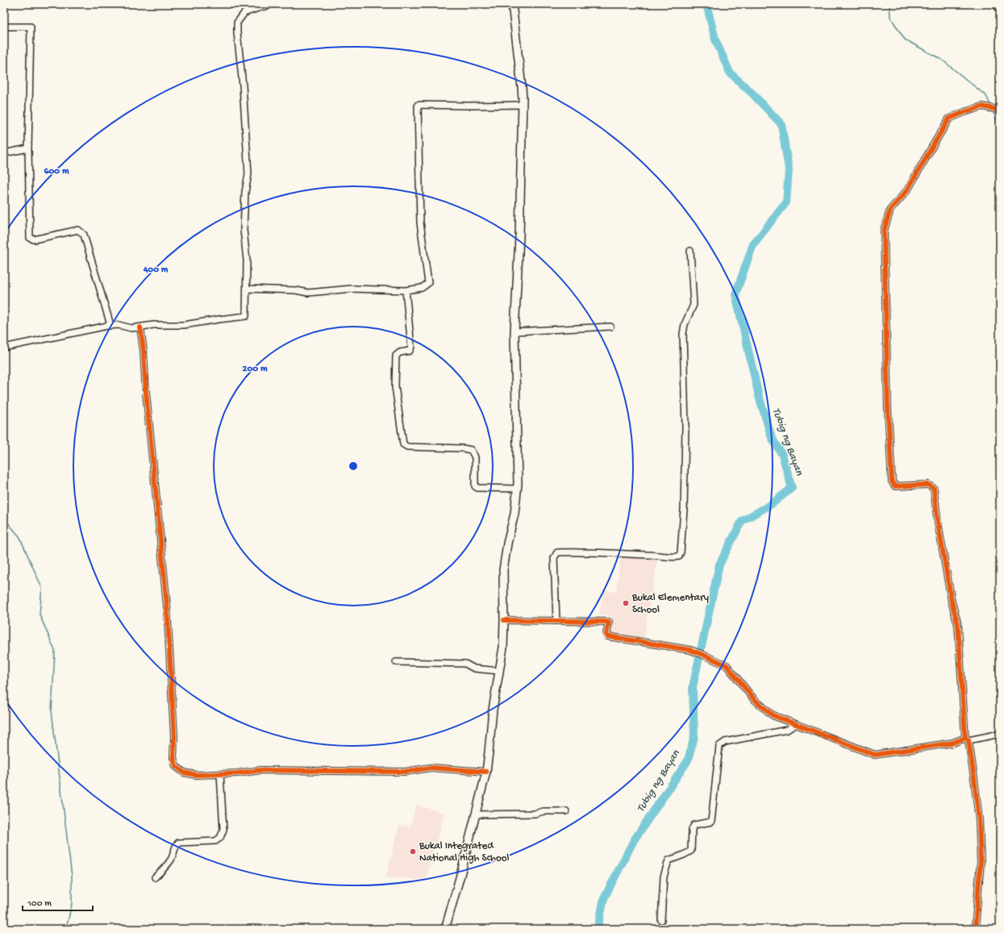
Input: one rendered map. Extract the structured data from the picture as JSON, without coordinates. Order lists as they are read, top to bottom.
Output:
{
  "water": ["Tubig ng Bayan"],
  "places": ["Bukal Elementary School", "Bukal Integrated National High School"],
  "scale_bar": "100 m",
  "rings": ["600 m", "400 m", "200 m"]
}
